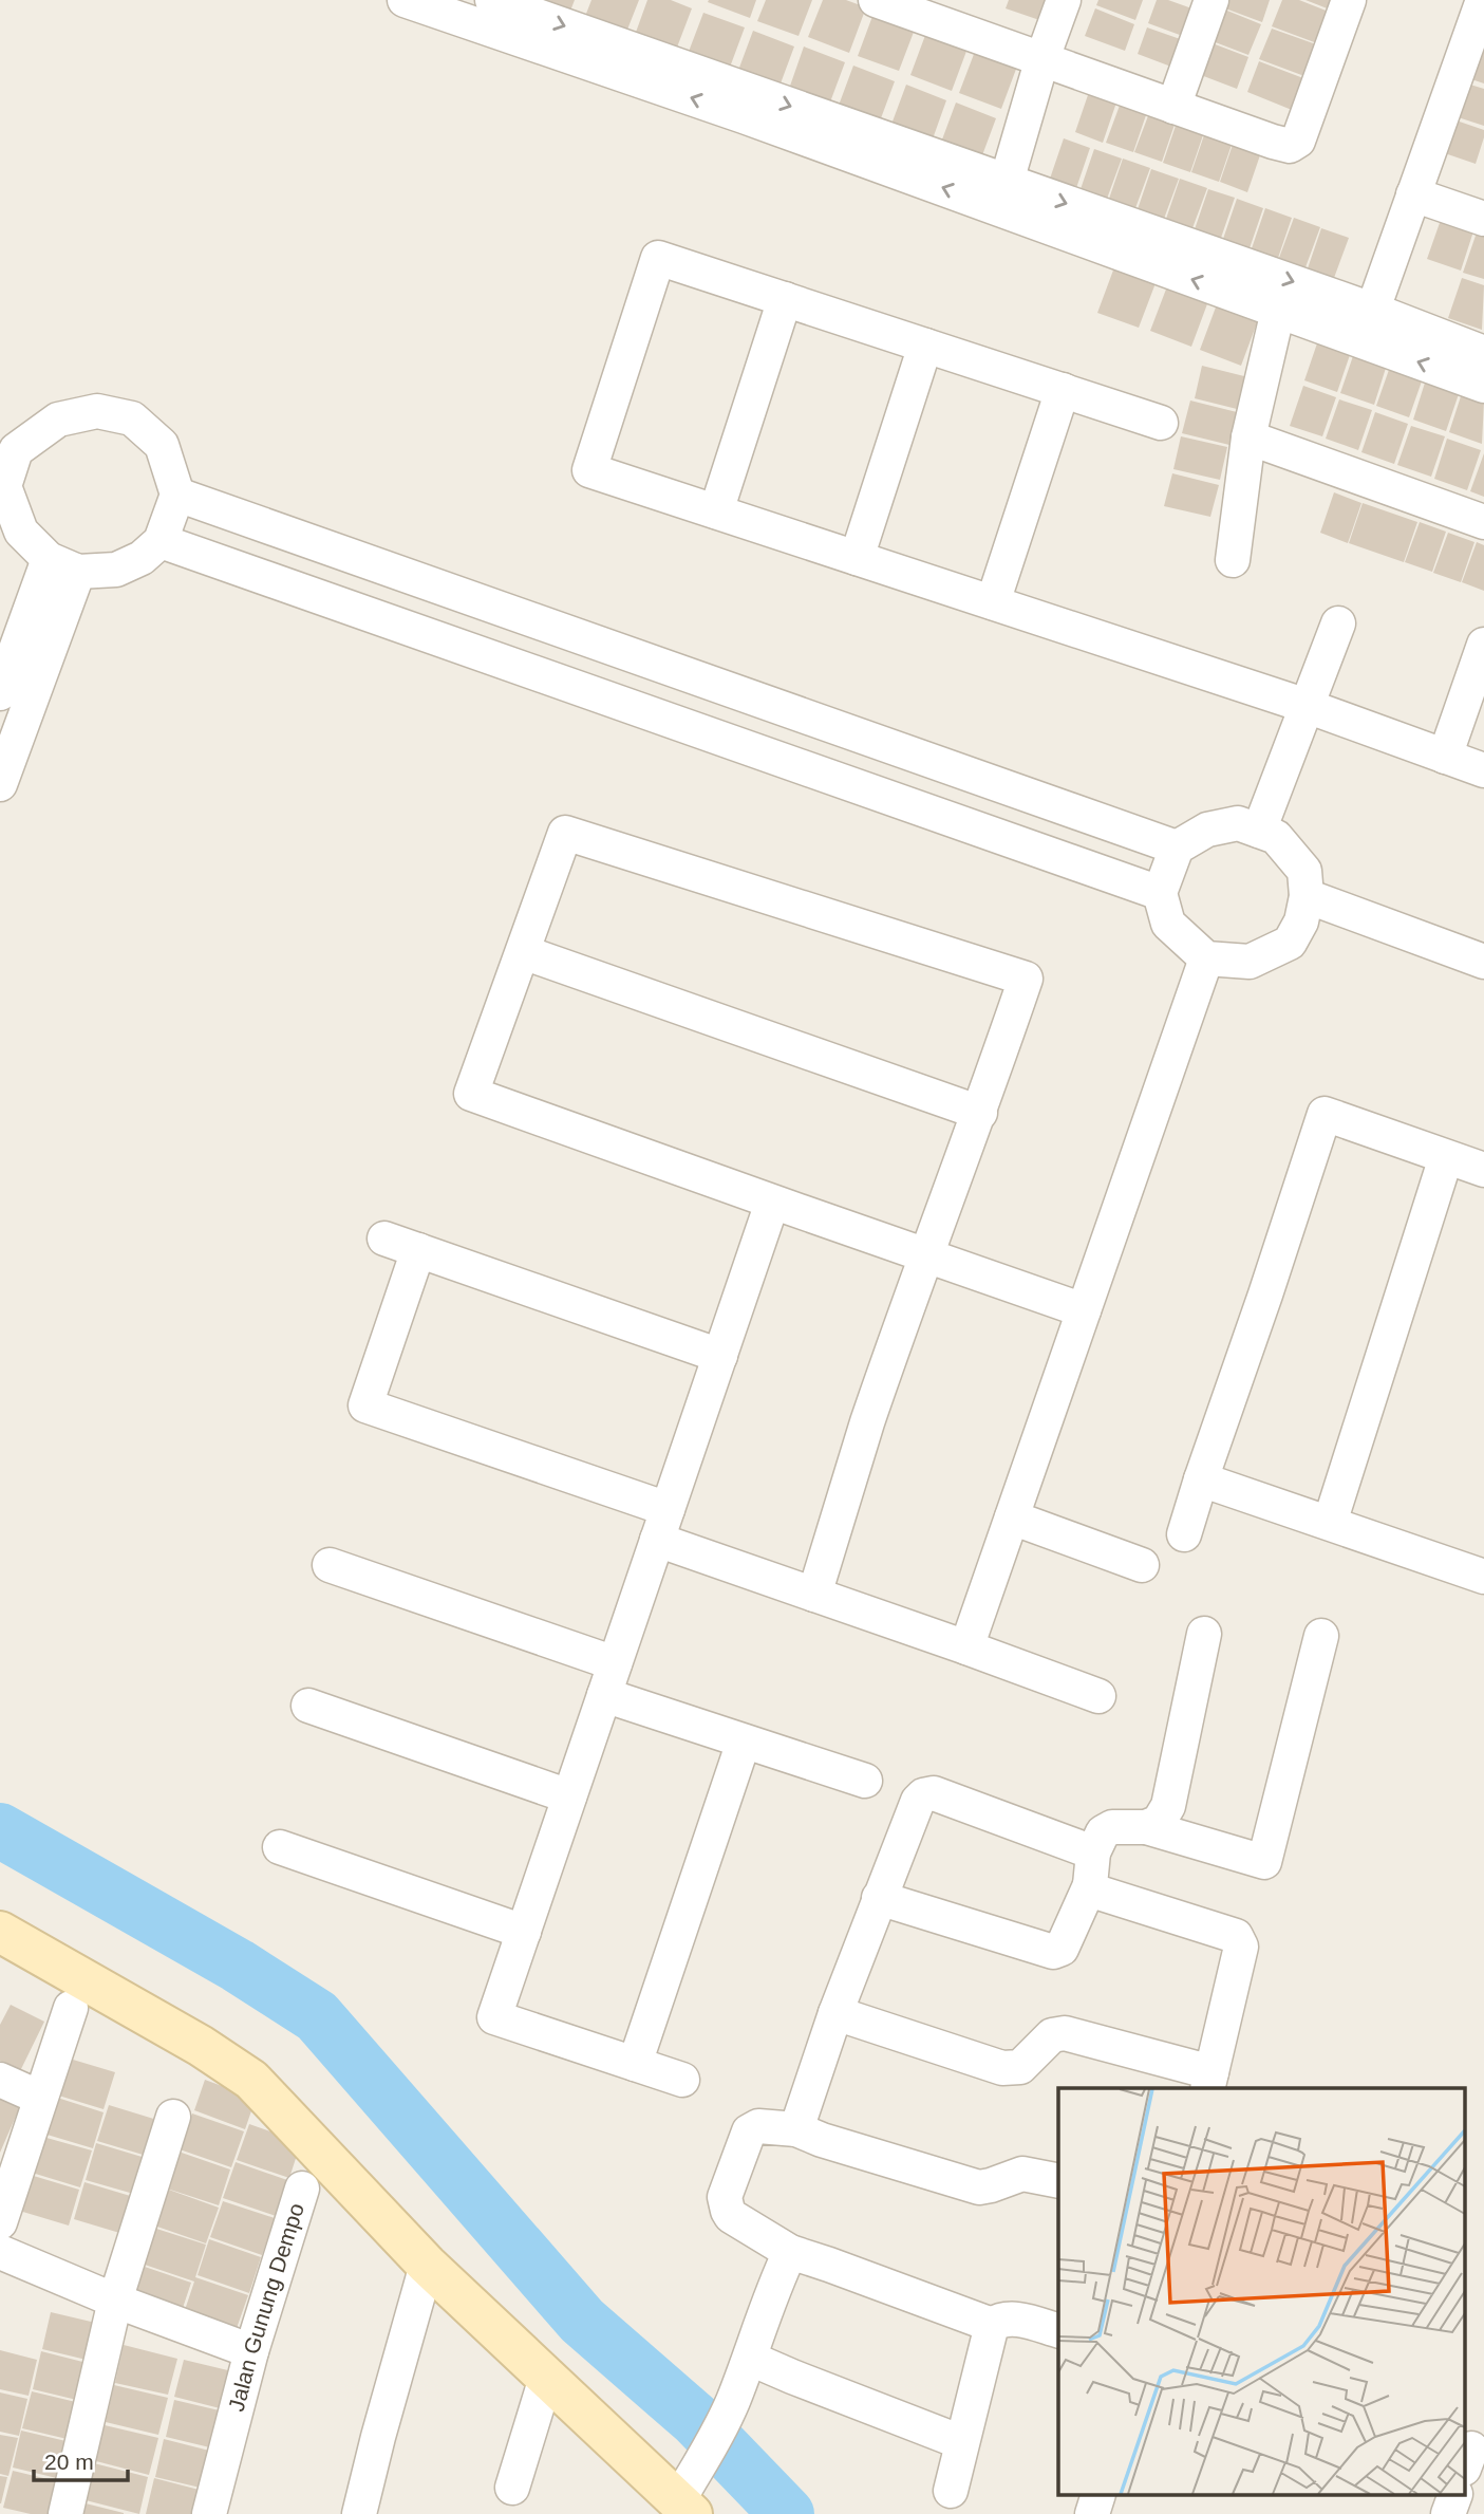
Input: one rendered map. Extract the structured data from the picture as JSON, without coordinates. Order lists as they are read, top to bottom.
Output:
{
  "streets": {
    "street": ["Jalan Gunung Dempo"]
  },
  "scale_bar": "20 m"
}
